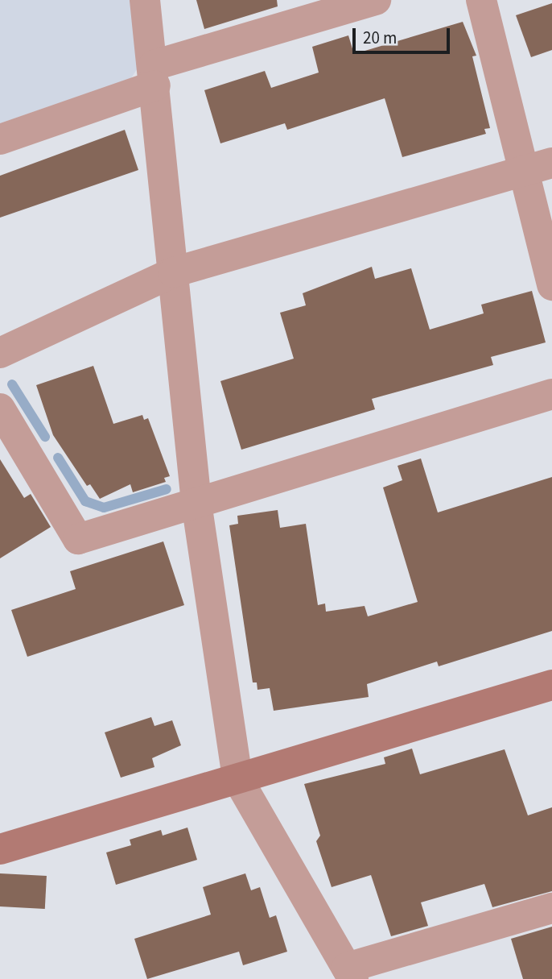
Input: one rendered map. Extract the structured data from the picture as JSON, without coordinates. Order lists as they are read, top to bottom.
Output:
{
  "scale_bar": "20 m"
}
